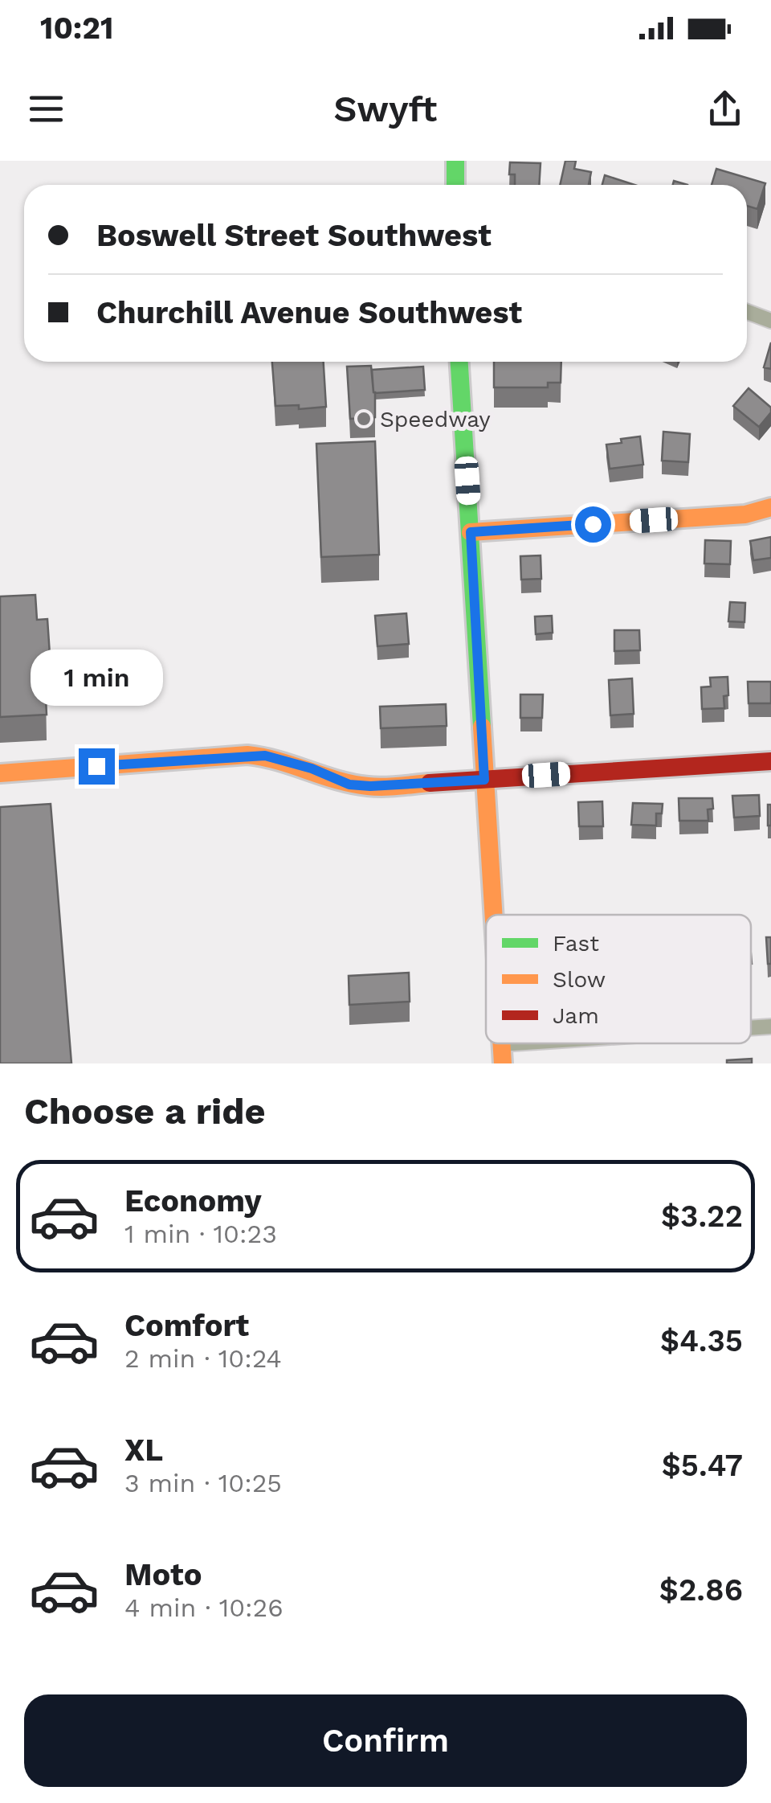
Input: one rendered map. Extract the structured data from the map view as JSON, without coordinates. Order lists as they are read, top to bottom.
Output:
{
  "places": ["Speedway"],
  "legend": ["Fast", "Slow", "Jam"],
  "page": {
    "status": "10:21",
    "header": "Swyft",
    "banner": ["Boswell Street Southwest", "Churchill Avenue Southwest"],
    "bubble": "1 min",
    "heading": "Choose a ride",
    "list": [
      {
        "name": "Economy",
        "note": "1 min · 10:23",
        "value": "$3.22"
      },
      {
        "name": "Comfort",
        "note": "2 min · 10:24",
        "value": "$4.35"
      },
      {
        "name": "XL",
        "note": "3 min · 10:25",
        "value": "$5.47"
      },
      {
        "name": "Moto",
        "note": "4 min · 10:26",
        "value": "$2.86"
      }
    ],
    "buttons": "Confirm"
  }
}
